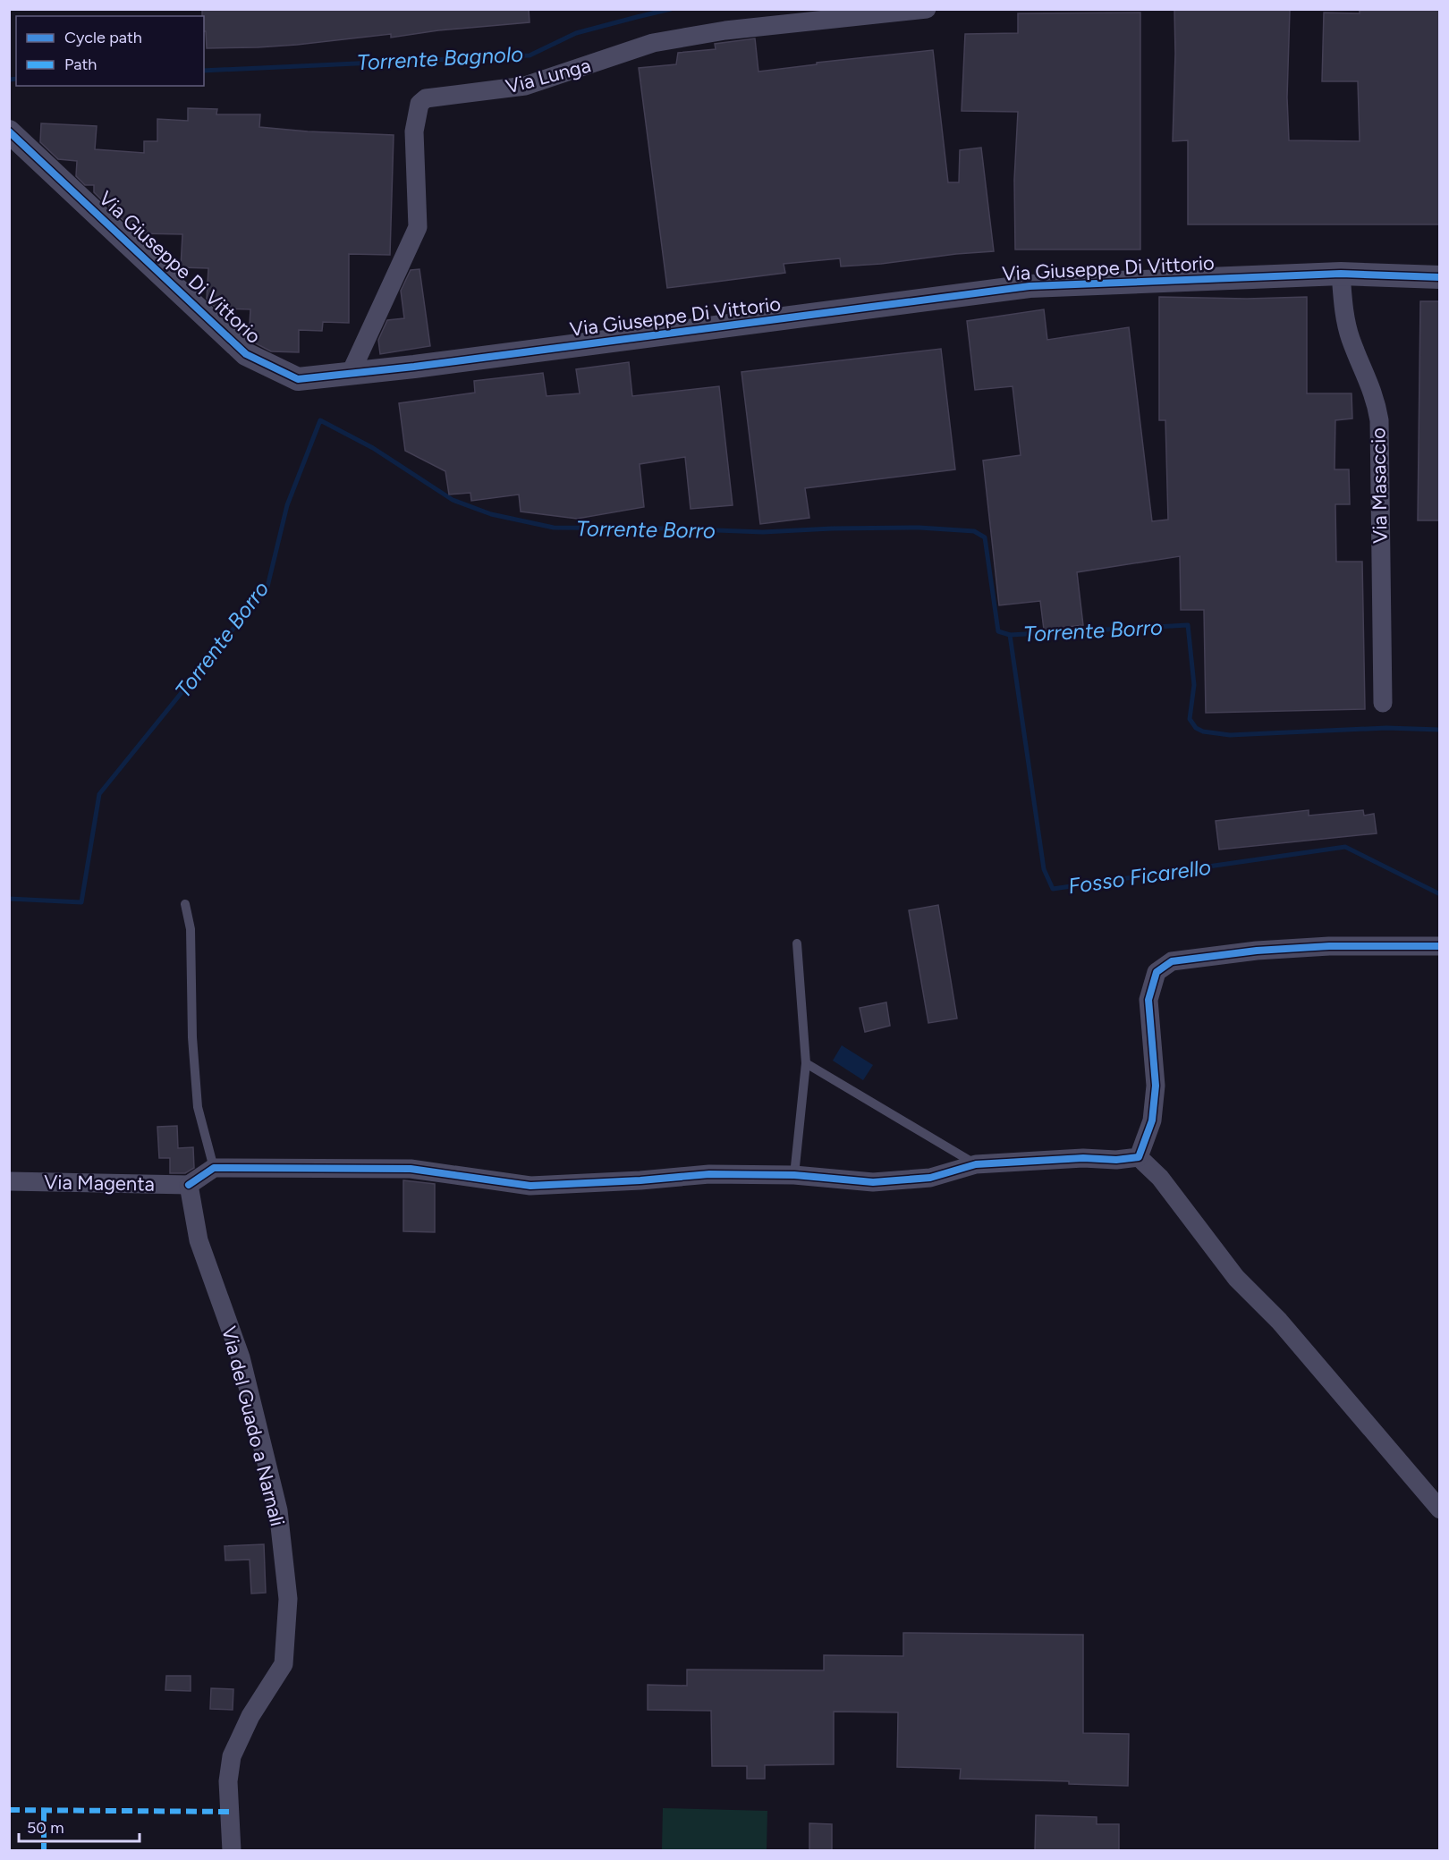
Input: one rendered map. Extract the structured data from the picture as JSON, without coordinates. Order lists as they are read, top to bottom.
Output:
{
  "streets": {
    "street": [
      "Via Lunga",
      "Via Giuseppe Di Vittorio",
      "Via Masaccio",
      "Via Magenta",
      "Via del Guado a Narnali"
    ]
  },
  "crossings": [
    ["Via Lunga", "Via Giuseppe Di Vittorio"],
    ["Via Giuseppe Di Vittorio", "Via Masaccio"],
    ["Via Magenta", "Via del Guado a Narnali"]
  ],
  "water": ["Torrente Bagnolo", "Torrente Borro", "Fosso Ficarello"],
  "legend": ["Cycle path", "Path"],
  "scale_bar": "50 m"
}
